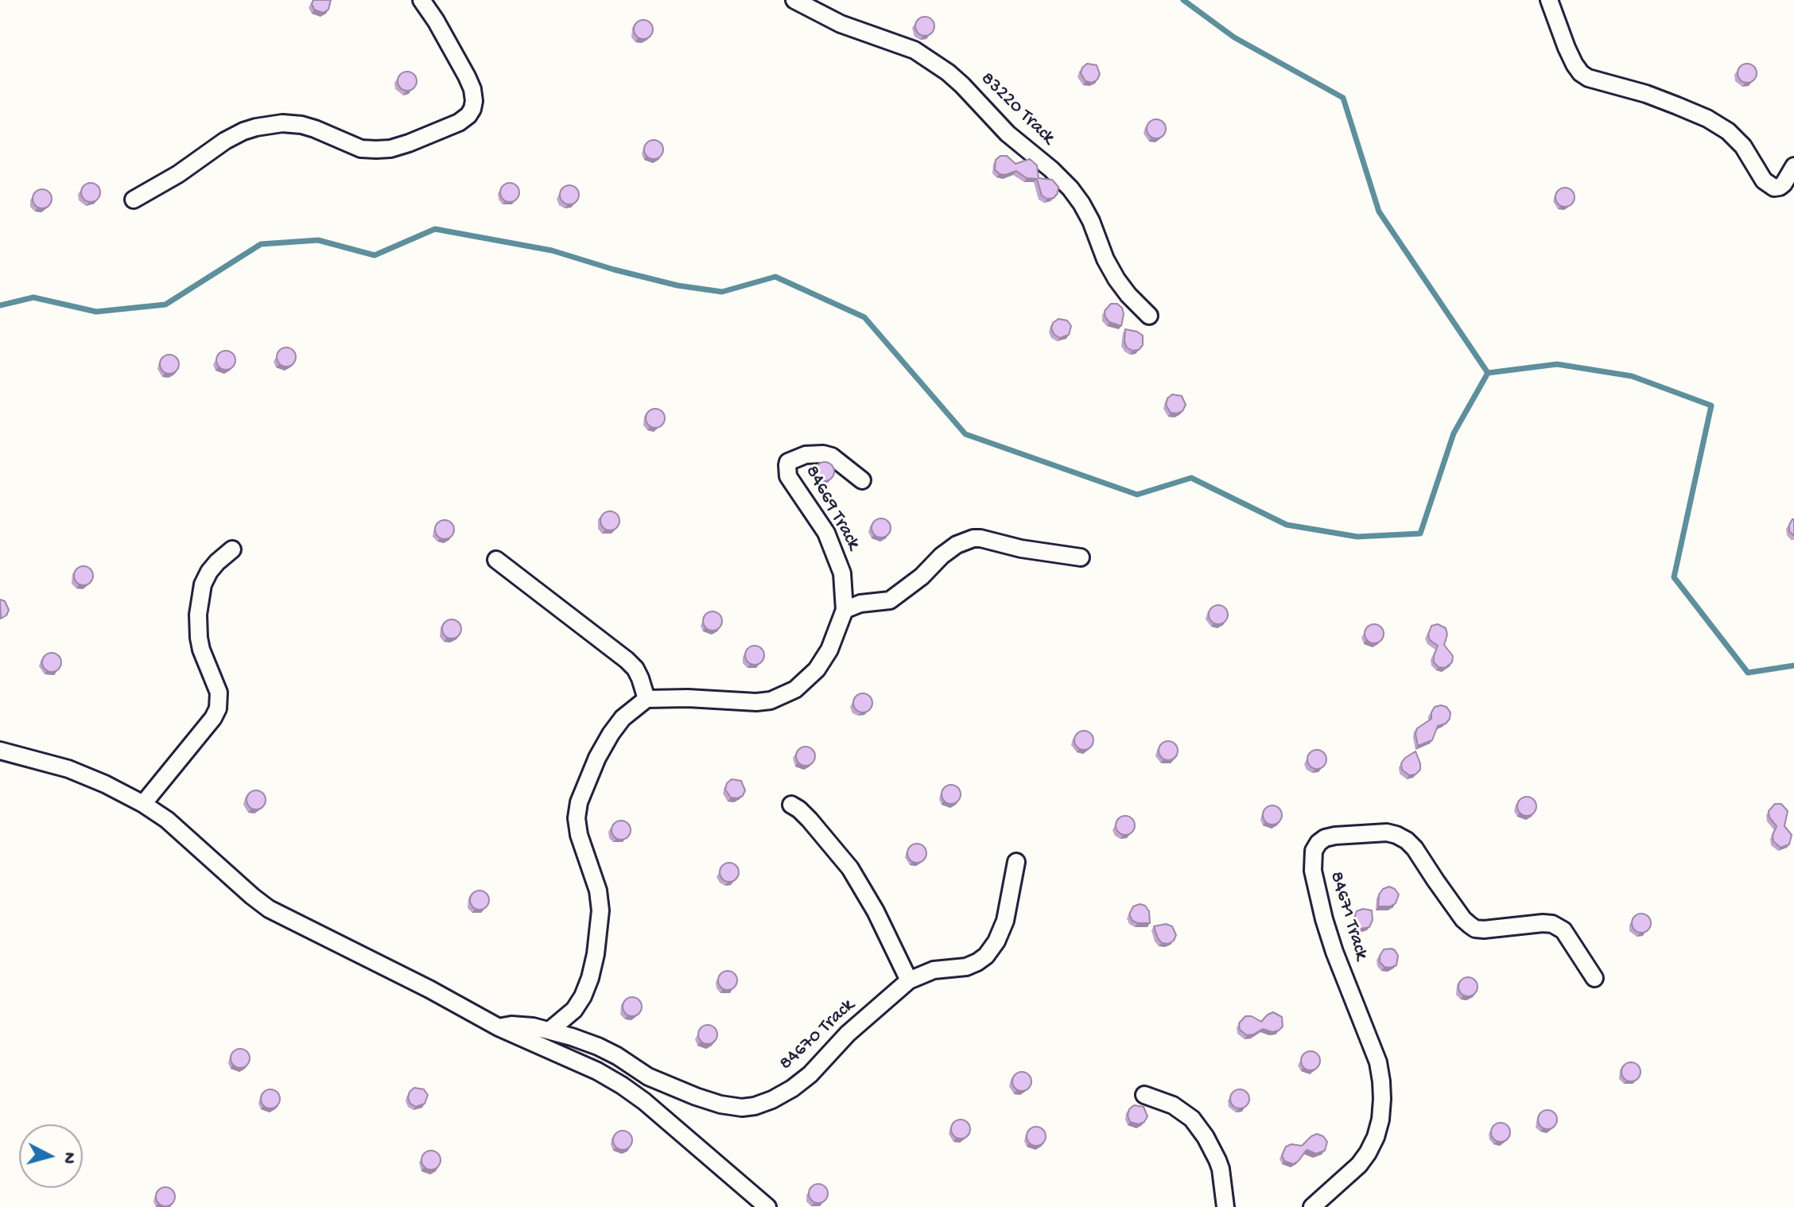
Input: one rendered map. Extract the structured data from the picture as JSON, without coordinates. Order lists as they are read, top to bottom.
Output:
{
  "streets": {
    "street": [
      "83220 Track",
      "84669 Track",
      "84671 Track",
      "84670 Track"
    ]
  },
  "north": "right"
}
